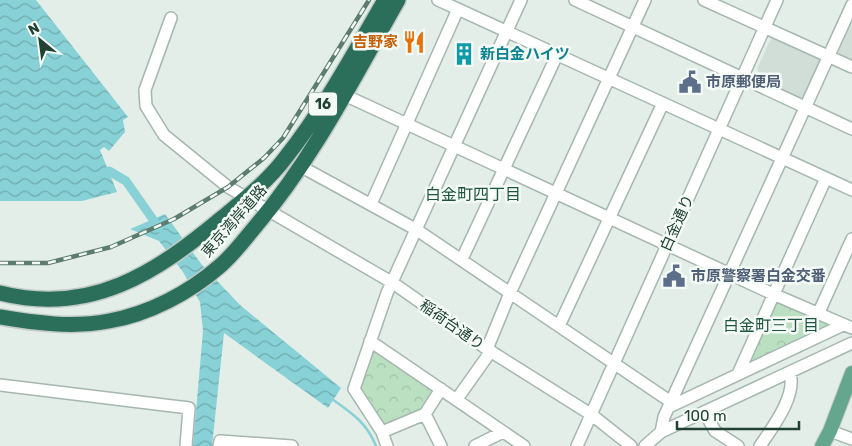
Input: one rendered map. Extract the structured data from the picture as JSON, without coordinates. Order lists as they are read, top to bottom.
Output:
{
  "streets": {
    "highway": ["16", "東京湾岸道路"],
    "street": ["白金通り", "稲荷台通り"]
  },
  "crossings": [
    ["東京湾岸道路", "稲荷台通り"],
    ["白金通り", "稲荷台通り"]
  ],
  "districts": ["白金町四丁目", "白金町三丁目"],
  "places": {
    "restaurant": ["吉野家"],
    "building": ["新白金ハイツ"],
    "public building": ["市原郵便局", "市原警察署白金交番"]
  },
  "scale_bar": "100 m",
  "north": "top left"
}
